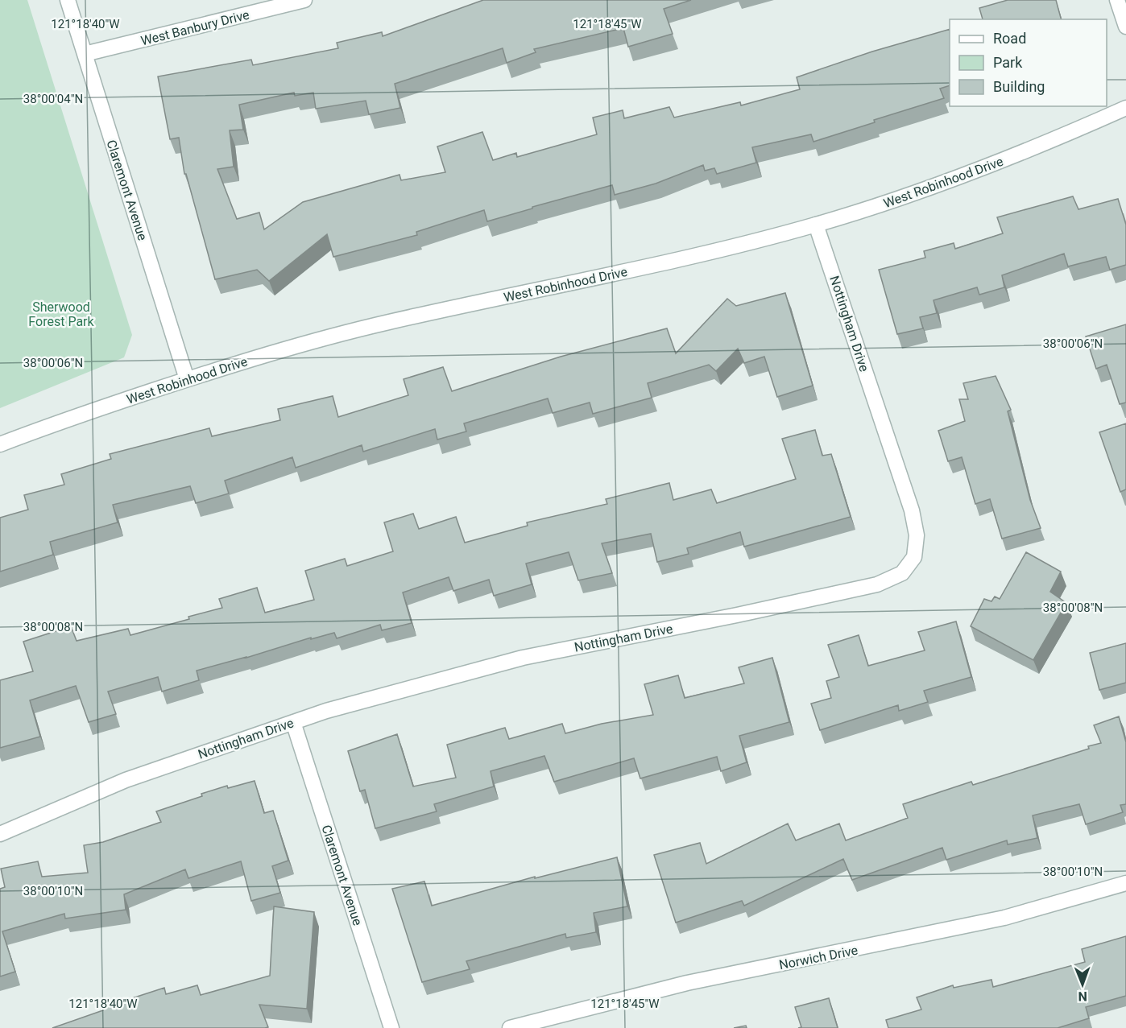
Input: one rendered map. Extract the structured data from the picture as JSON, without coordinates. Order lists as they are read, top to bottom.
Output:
{
  "streets": {
    "street": [
      "West Banbury Drive",
      "West Robinhood Drive",
      "Claremont Avenue",
      "Nottingham Drive",
      "Norwich Drive"
    ]
  },
  "crossings": [
    ["West Banbury Drive", "Claremont Avenue"],
    ["West Robinhood Drive", "Claremont Avenue"],
    ["West Robinhood Drive", "Nottingham Drive"],
    ["Claremont Avenue", "Nottingham Drive"]
  ],
  "parks": ["Sherwood Forest Park"],
  "legend": ["Road", "Park", "Building"],
  "north": "bottom",
  "coordinates": [
    "121°18'40\"W",
    "121°18'45\"W",
    "38°00'04\"N",
    "38°00'06\"N",
    "38°00'08\"N",
    "38°00'10\"N"
  ]
}
